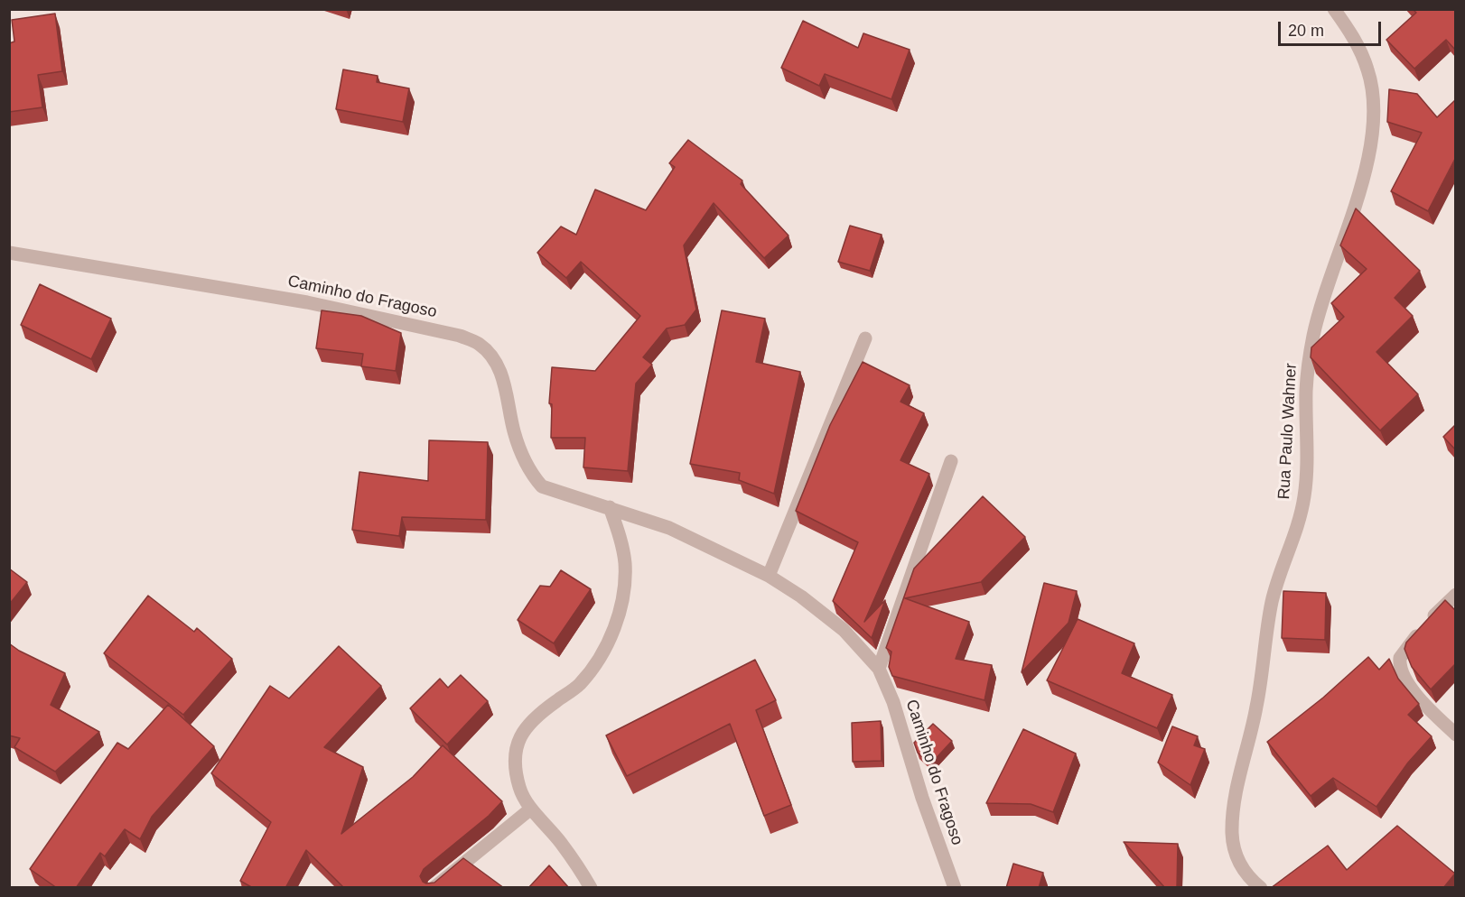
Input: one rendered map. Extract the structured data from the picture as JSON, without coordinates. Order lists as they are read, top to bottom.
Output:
{
  "streets": {
    "street": ["Caminho do Fragoso", "Rua Paulo Wahner"]
  },
  "scale_bar": "20 m"
}
